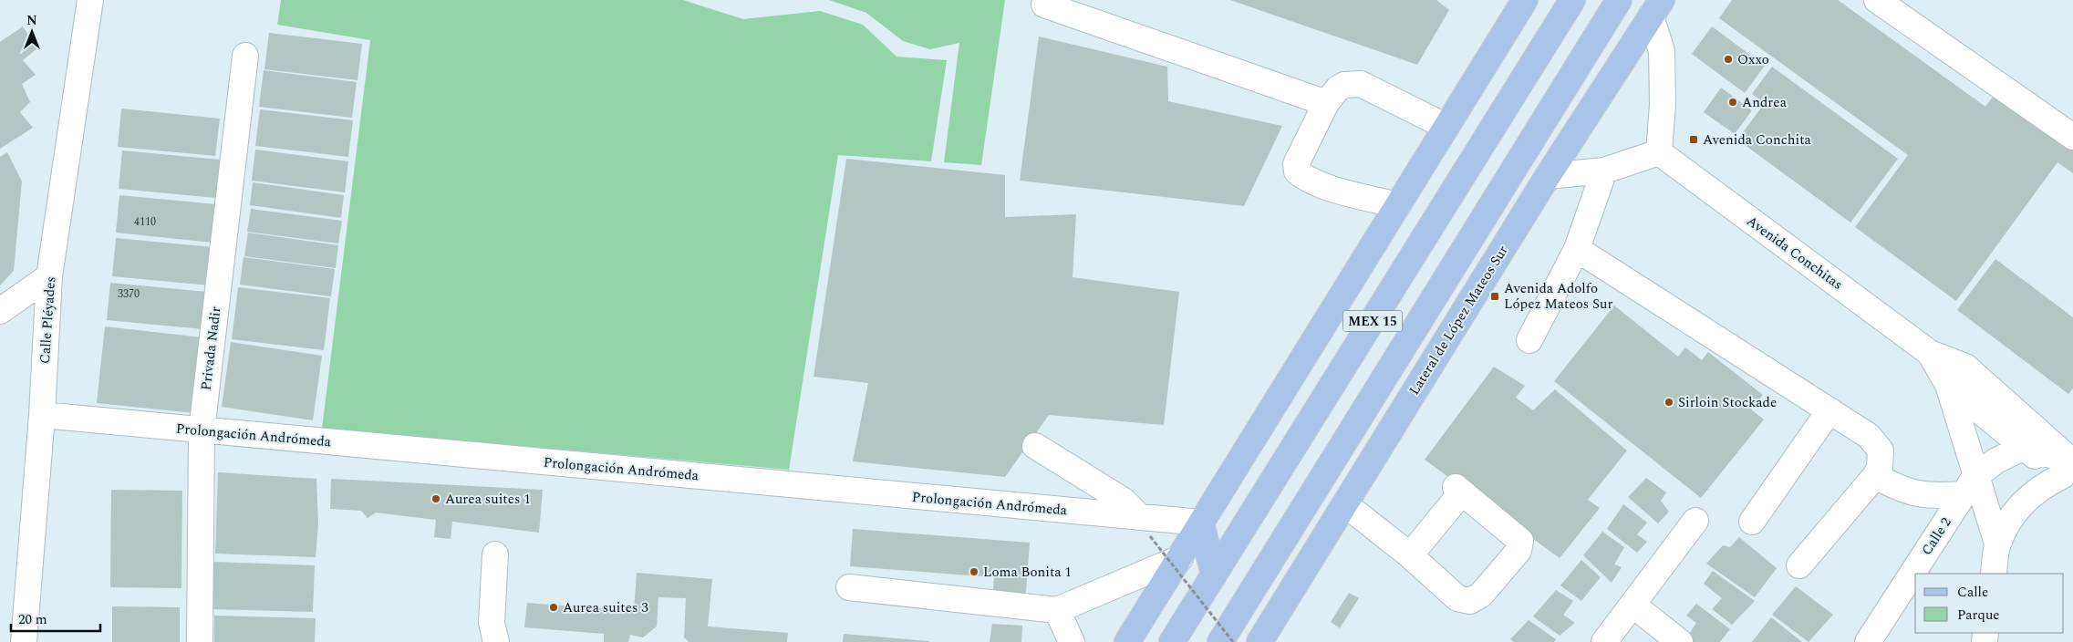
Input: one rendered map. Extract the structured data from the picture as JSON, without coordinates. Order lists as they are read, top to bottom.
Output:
{
  "streets": {
    "main road": ["Lateral de López Mateos Sur", "MEX 15"],
    "street": [
      "Avenida Conchitas",
      "Calle Pléyades",
      "Privada Nadir",
      "Prolongación Andrómeda",
      "Calle 2"
    ]
  },
  "crossings": [
    ["Avenida Conchitas", "Calle 2"],
    ["Calle Pléyades", "Prolongación Andrómeda"],
    ["Privada Nadir", "Prolongación Andrómeda"]
  ],
  "places": {
    "other": [
      "Oxxo",
      "Andrea",
      "Sirloin Stockade",
      "Aurea suites 1",
      "Loma Bonita 1",
      "Aurea suites 3"
    ],
    "transit": ["Avenida Conchita", "Avenida Adolfo López Mateos Sur"]
  },
  "house_numbers": ["4110", "3370"],
  "legend": ["Calle", "Parque"],
  "scale_bar": "20 m",
  "north": "top"
}
